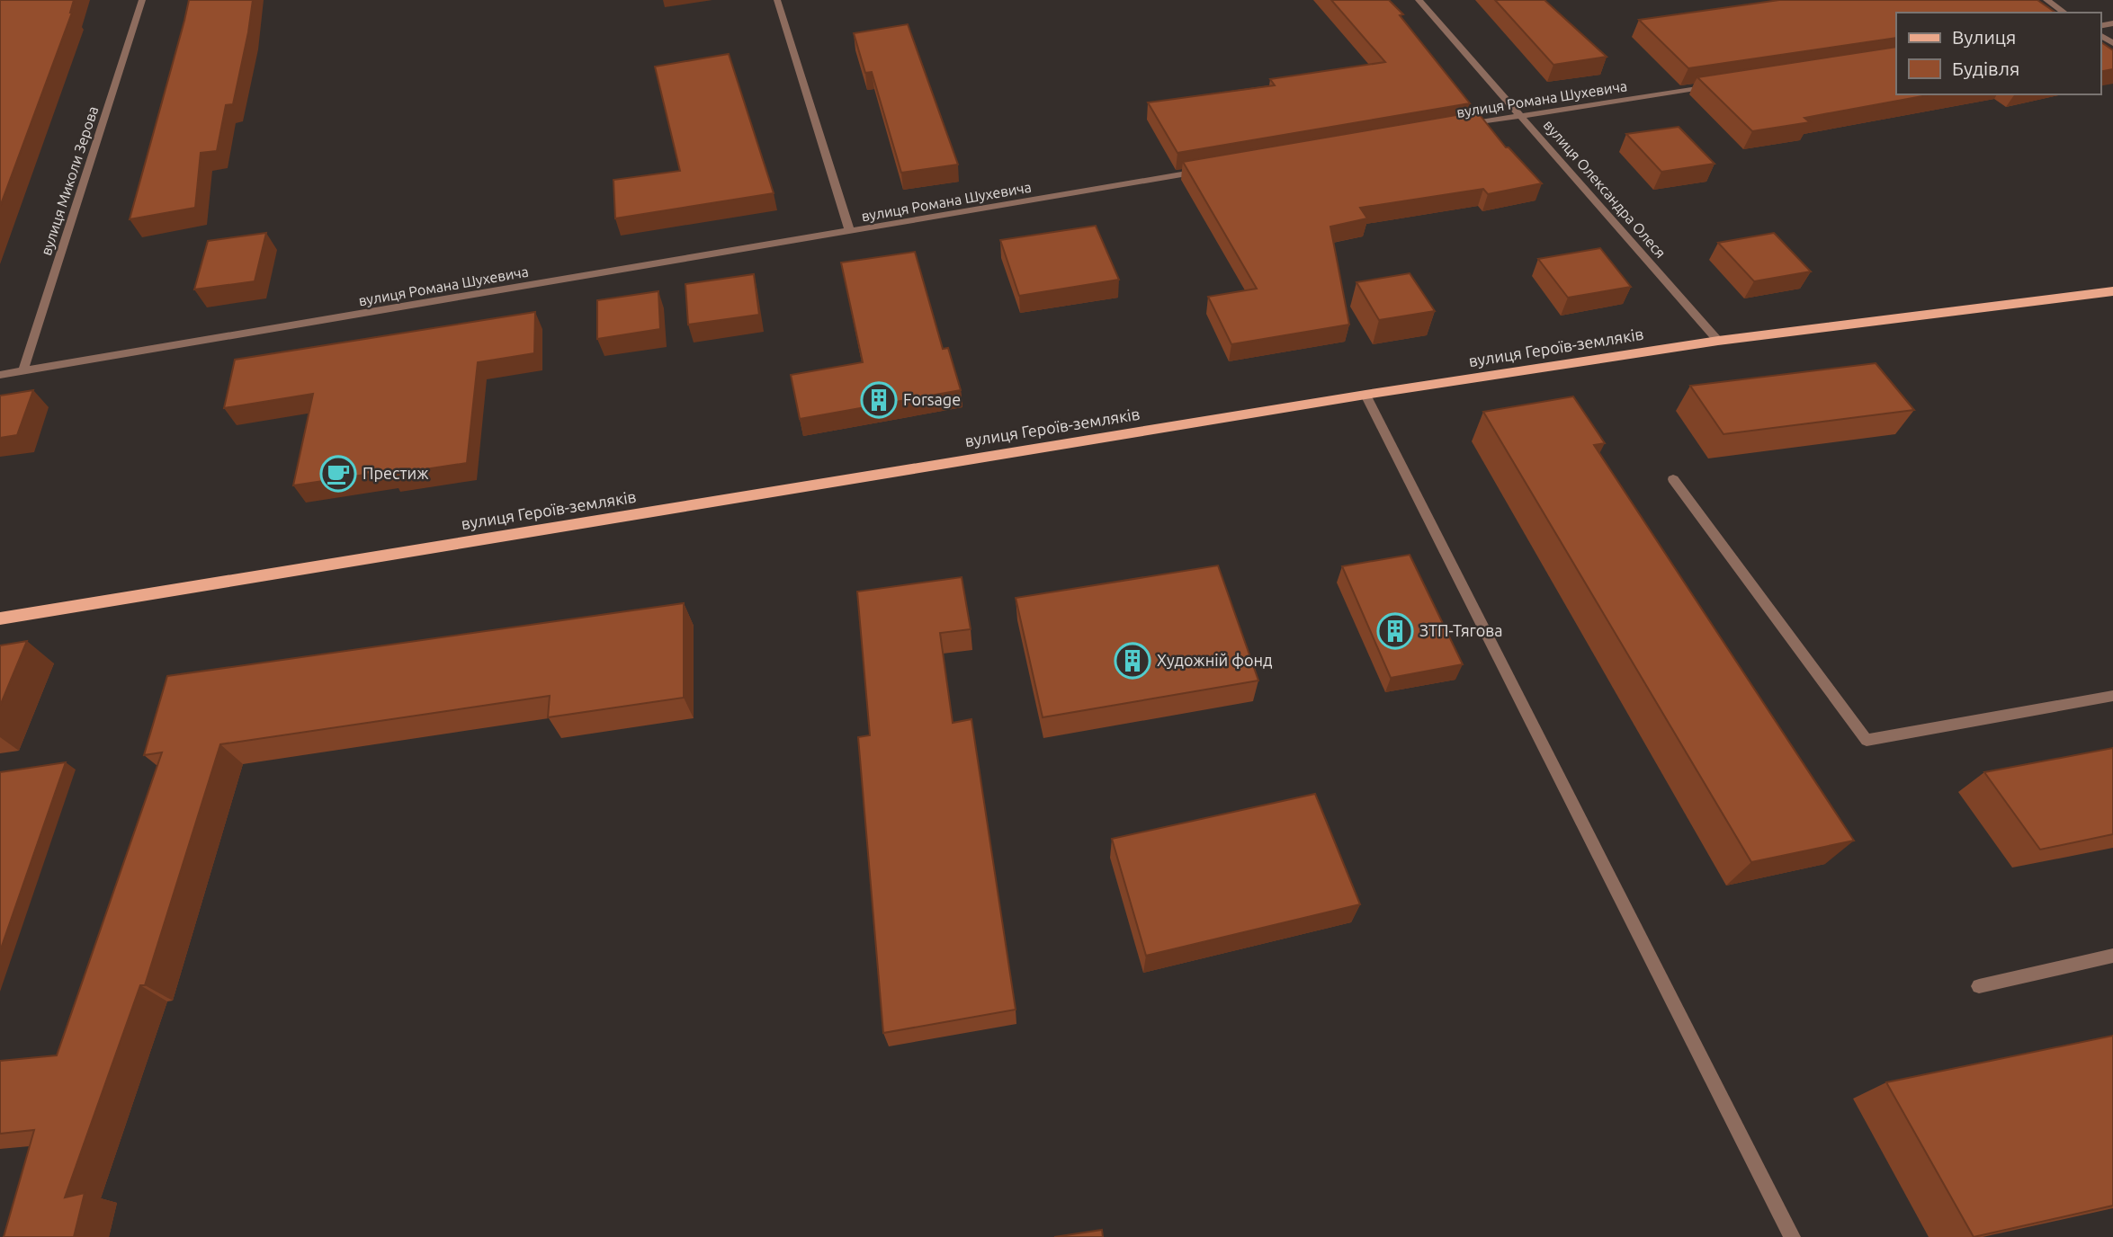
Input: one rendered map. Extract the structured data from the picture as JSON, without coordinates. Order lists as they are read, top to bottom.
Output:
{
  "streets": {
    "main road": ["вулиця Героїв-земляків"],
    "street": ["вулиця Романа Шухевича", "вулиця Миколи Зерова", "вулиця Олександра Олеся"]
  },
  "crossings": [
    ["вулиця Романа Шухевича", "вулиця Миколи Зерова"],
    ["вулиця Романа Шухевича", "вулиця Олександра Олеся"],
    ["вулиця Олександра Олеся", "вулиця Героїв-земляків"]
  ],
  "places": {
    "building": ["Forsage", "ЗТП-Тягова", "Художній фонд"],
    "cafe": ["Престиж"]
  },
  "legend": ["Вулиця", "Будівля"]
}
